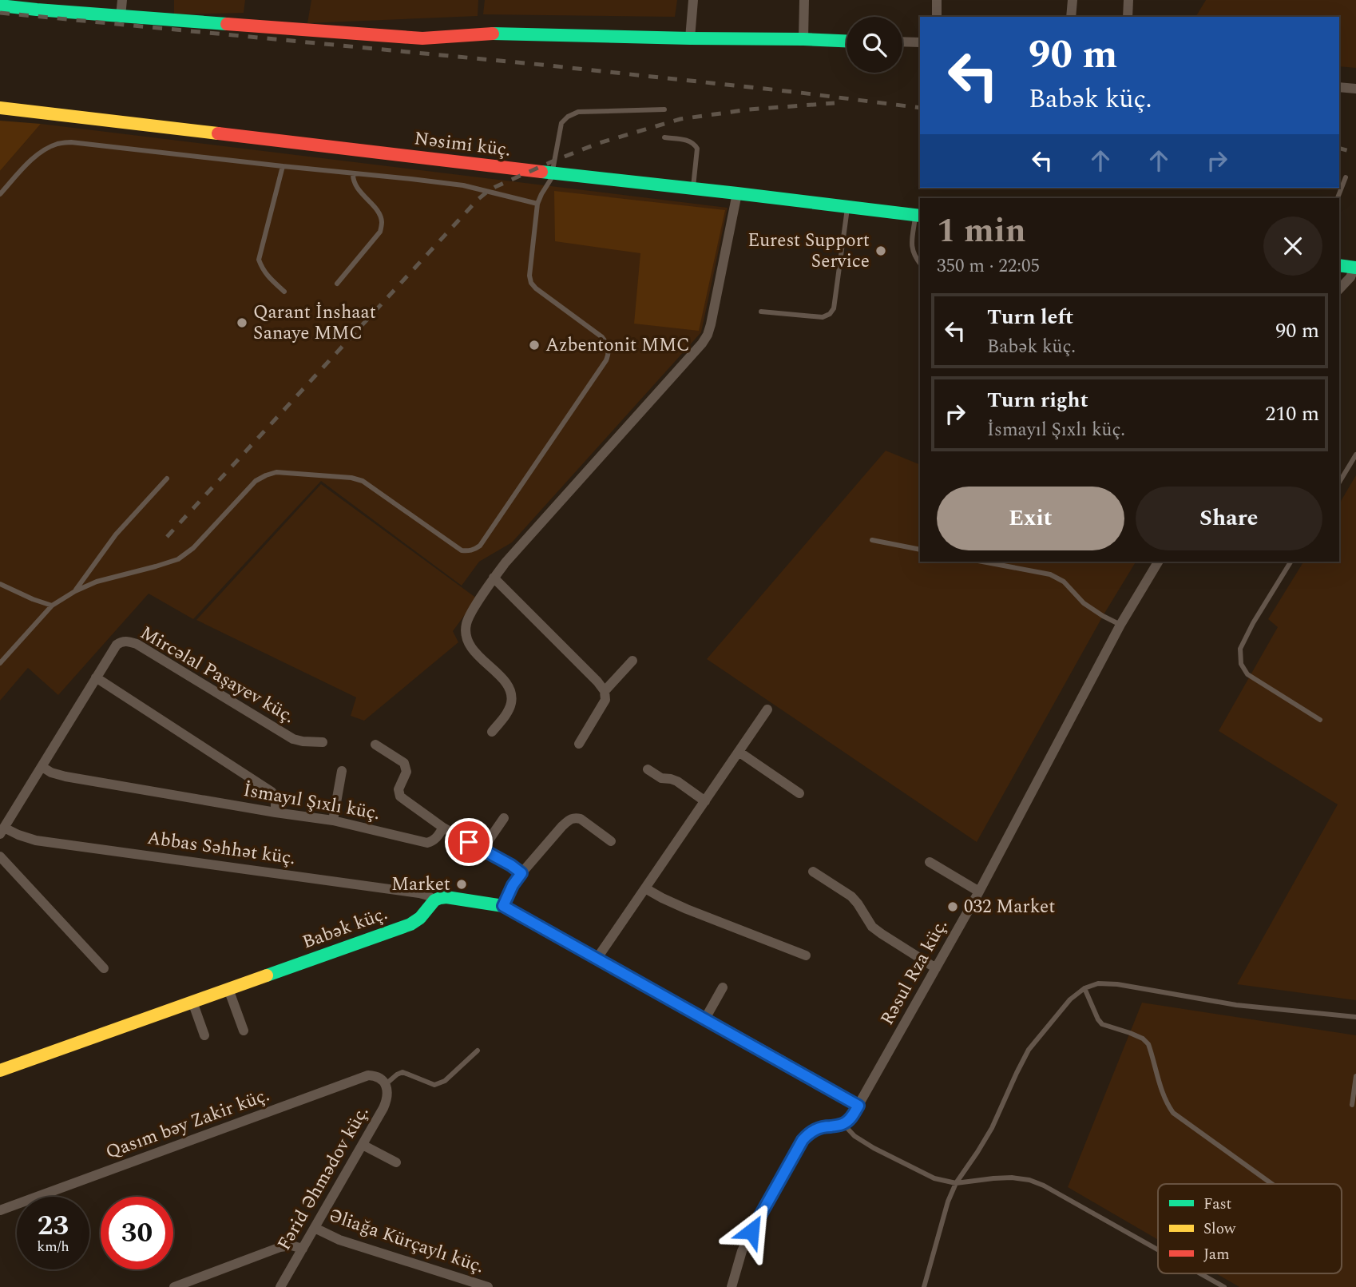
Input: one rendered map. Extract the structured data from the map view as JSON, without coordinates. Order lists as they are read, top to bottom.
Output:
{
  "streets": {
    "street": [
      "Nəsimi küç.",
      "Mircəlal Paşayev küç.",
      "İsmayıl Şıxlı küç.",
      "Abbas Səhhət küç.",
      "Babək küç.",
      "Rəsul Rza küç.",
      "Qasım bəy Zakir küç.",
      "Fərid Əhmədov küç.",
      "Əliağa Kürçaylı küç."
    ]
  },
  "crossings": [
    ["Mircəlal Paşayev küç.", "İsmayıl Şıxlı küç."],
    ["Mircəlal Paşayev küç.", "Abbas Səhhət küç."],
    ["Abbas Səhhət küç.", "Babək küç."],
    ["Qasım bəy Zakir küç.", "Fərid Əhmədov küç."],
    ["Fərid Əhmədov küç.", "Əliağa Kürçaylı küç."]
  ],
  "places": [
    "Eurest Support Service",
    "Qarant İnshaat Sanaye MMC",
    "Azbentonit MMC",
    "Market",
    "032 Market"
  ],
  "legend": ["Fast", "Slow", "Jam"],
  "page": {
    "turn": ["90 m", "Babək küç."],
    "heading": ["1 min", "350 m · 22:05"],
    "list": [
      {
        "name": "Turn left",
        "note": "Babək küç.",
        "value": "90 m"
      },
      {
        "name": "Turn right",
        "note": "İsmayıl Şıxlı küç.",
        "value": "210 m"
      }
    ],
    "buttons": ["Exit", "Share"],
    "speed": "23 km/h",
    "limit": "30"
  }
}
